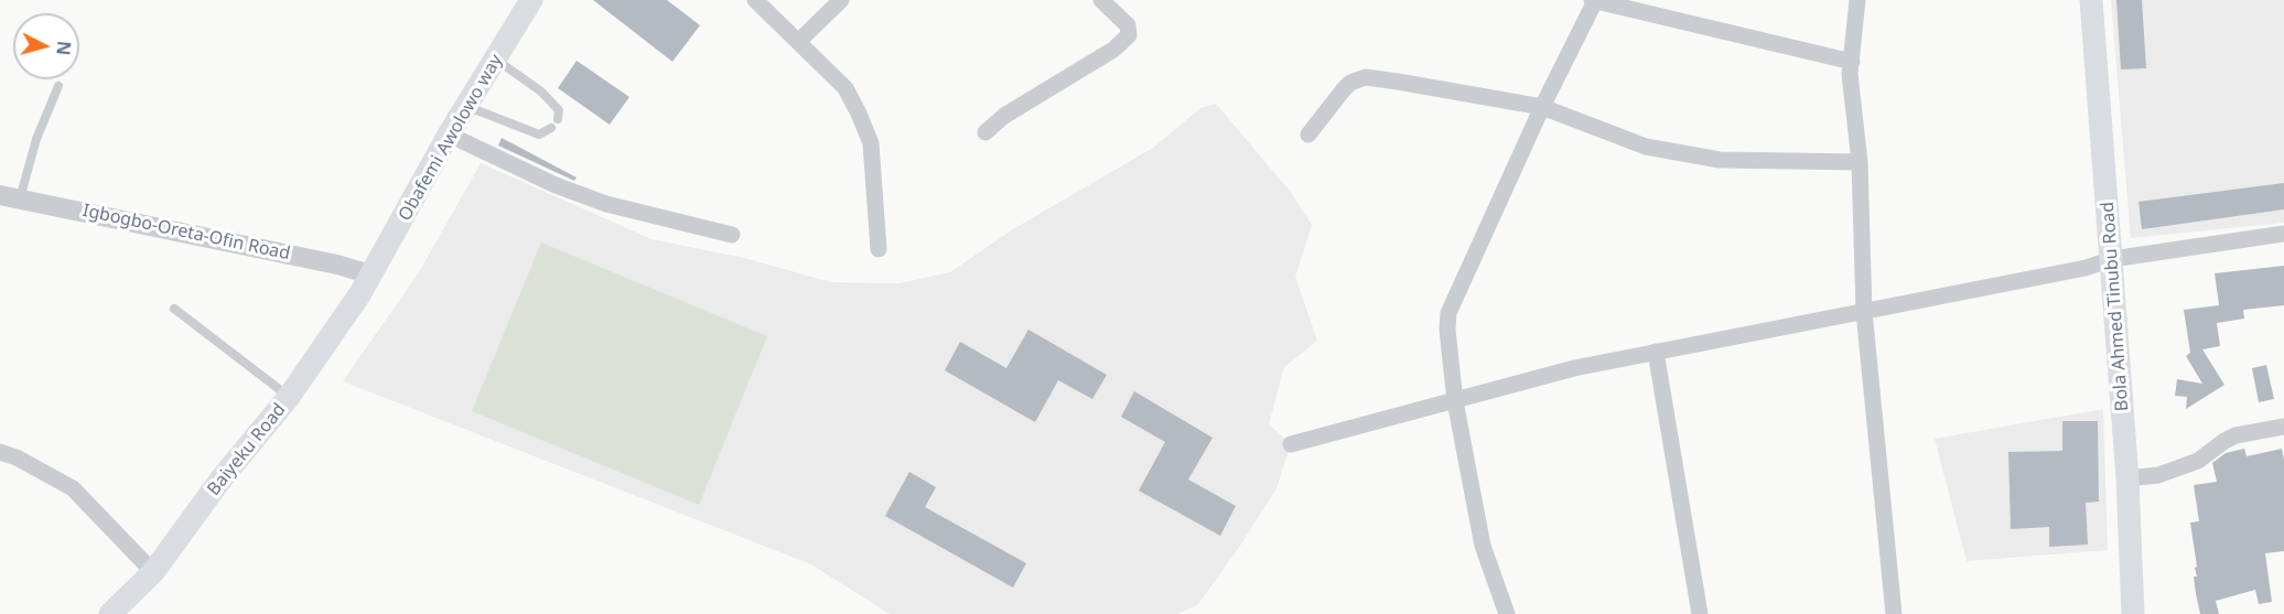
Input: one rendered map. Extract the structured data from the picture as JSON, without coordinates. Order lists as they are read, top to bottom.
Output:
{
  "streets": {
    "main road": ["Obafemi Awolowo way", "Bola Ahmed Tinubu Road", "Baiyeku Road"],
    "street": ["Igbogbo-Oreta-Ofin Road"]
  },
  "crossings": [
    ["Obafemi Awolowo way", "Igbogbo-Oreta-Ofin Road"],
    ["Obafemi Awolowo way", "Baiyeku Road"],
    ["Igbogbo-Oreta-Ofin Road", "Baiyeku Road"]
  ],
  "north": "right"
}
